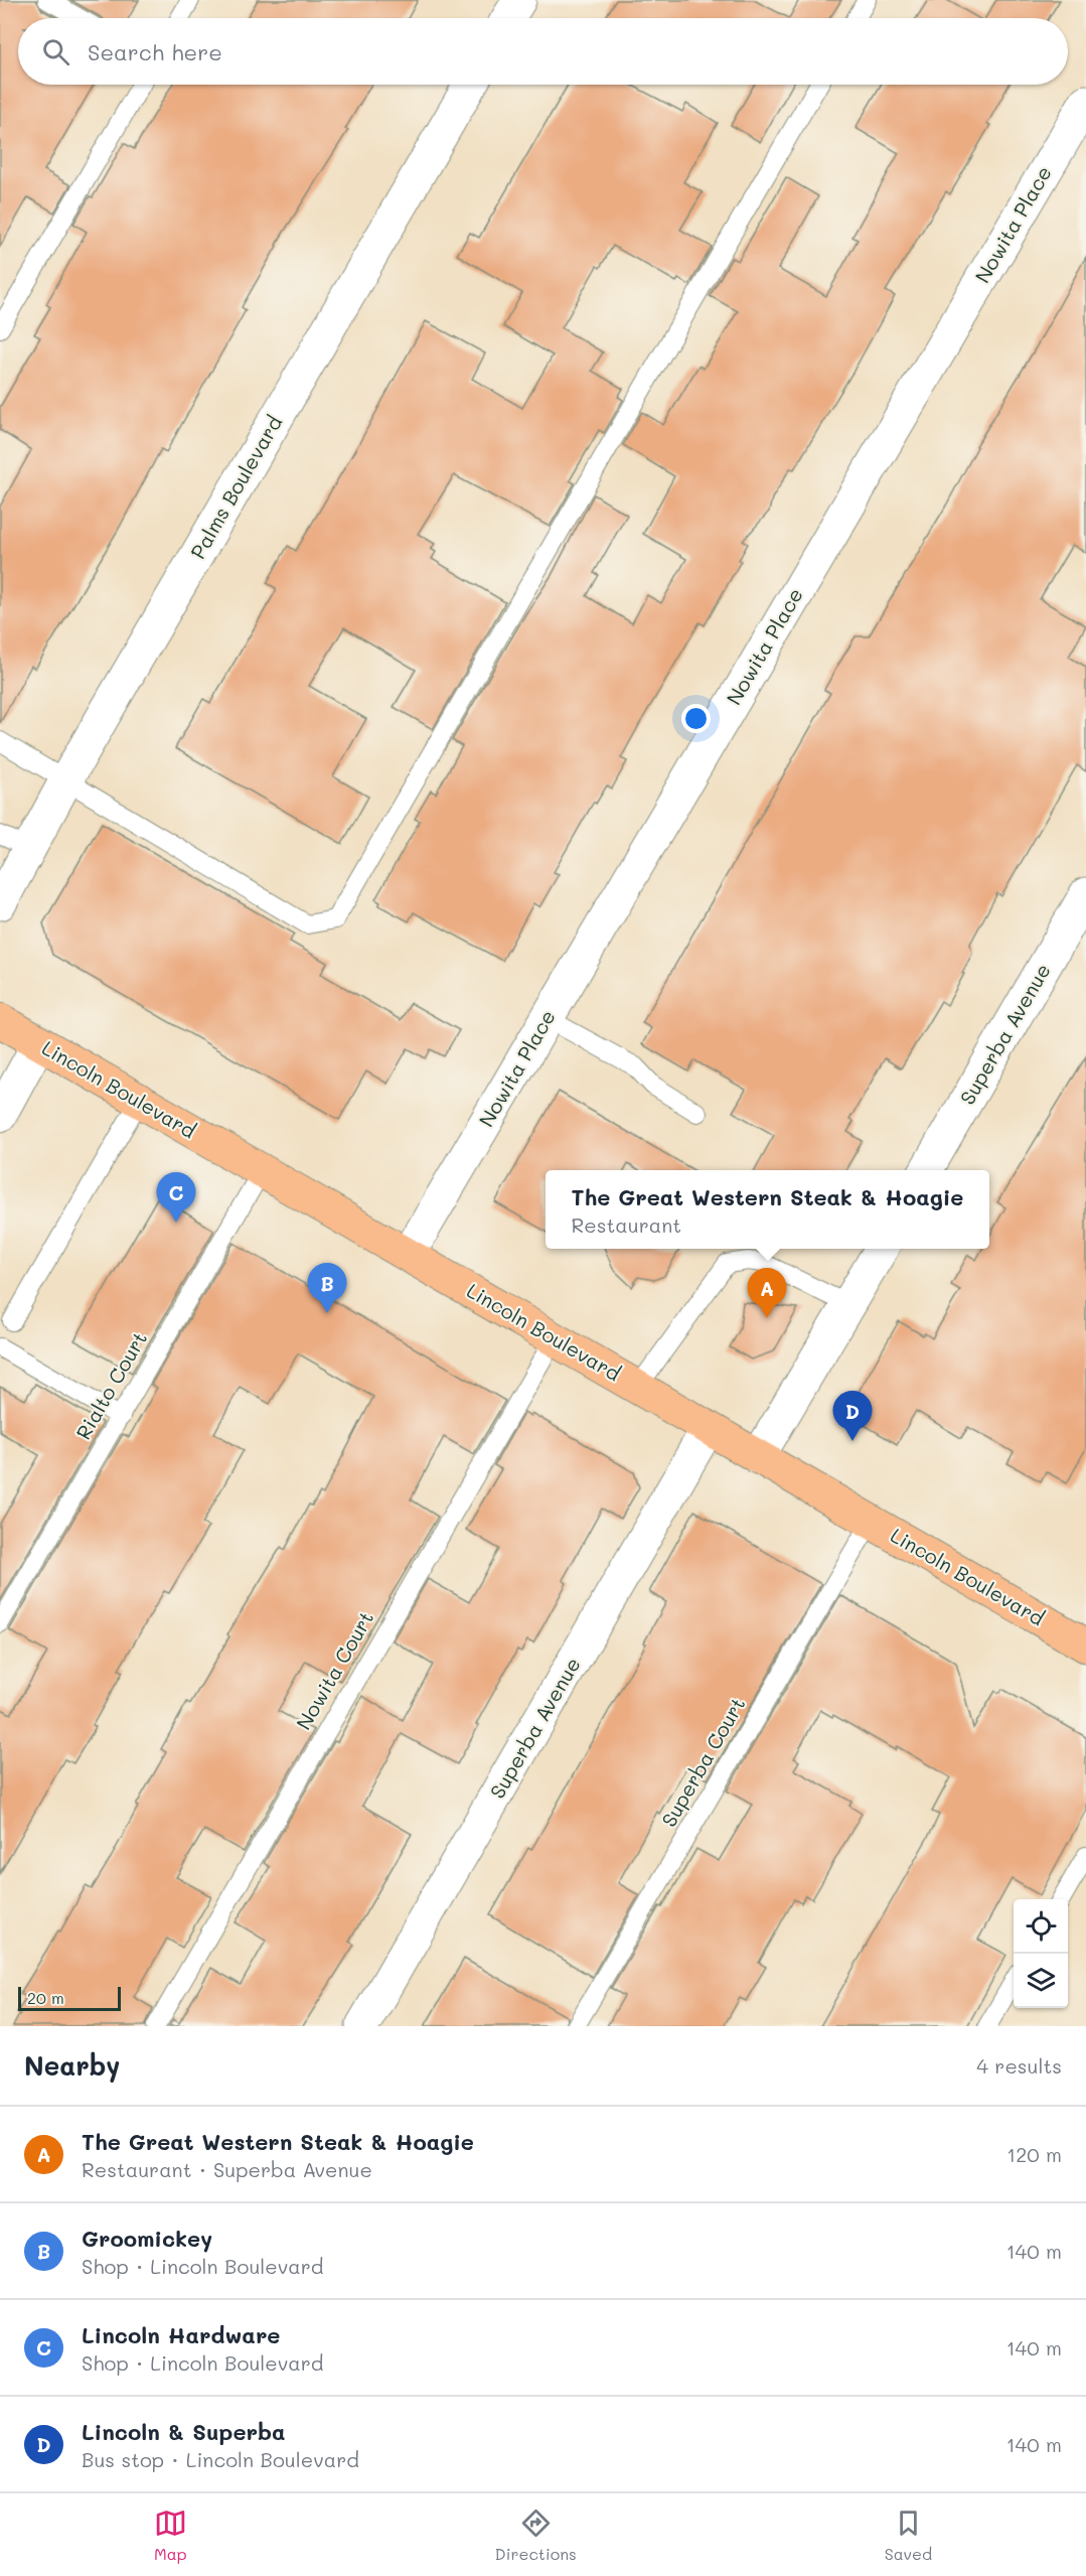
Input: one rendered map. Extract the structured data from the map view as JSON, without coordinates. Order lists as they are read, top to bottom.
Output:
{
  "streets": {
    "highway": ["Lincoln Boulevard"],
    "street": ["Nowita Place", "Palms Boulevard", "Superba Avenue"],
    "lane": ["Rialto Court", "Nowita Court", "Superba Court"]
  },
  "crossings": [
    ["Nowita Place", "Lincoln Boulevard"],
    ["Superba Avenue", "Lincoln Boulevard"],
    ["Lincoln Boulevard", "Rialto Court"],
    ["Lincoln Boulevard", "Nowita Court"],
    ["Lincoln Boulevard", "Superba Court"]
  ],
  "scale_bar": "20 m",
  "page": {
    "search": "Search here",
    "popup": ["The Great Western Steak & Hoagie", "Restaurant"],
    "pins": [
      "C",
      "B",
      "A",
      "D"
    ],
    "scale": "20 m",
    "heading": ["Nearby", "4 results"],
    "list": [
      {
        "mark": "A",
        "name": "The Great Western Steak & Hoagie",
        "note": "Restaurant · Superba Avenue",
        "value": "120 m"
      },
      {
        "mark": "B",
        "name": "Groomickey",
        "note": "Shop · Lincoln Boulevard",
        "value": "140 m"
      },
      {
        "mark": "C",
        "name": "Lincoln Hardware",
        "note": "Shop · Lincoln Boulevard",
        "value": "140 m"
      },
      {
        "mark": "D",
        "name": "Lincoln & Superba",
        "note": "Bus stop · Lincoln Boulevard",
        "value": "140 m"
      }
    ],
    "nav": ["Map", "Directions", "Saved"]
  }
}
